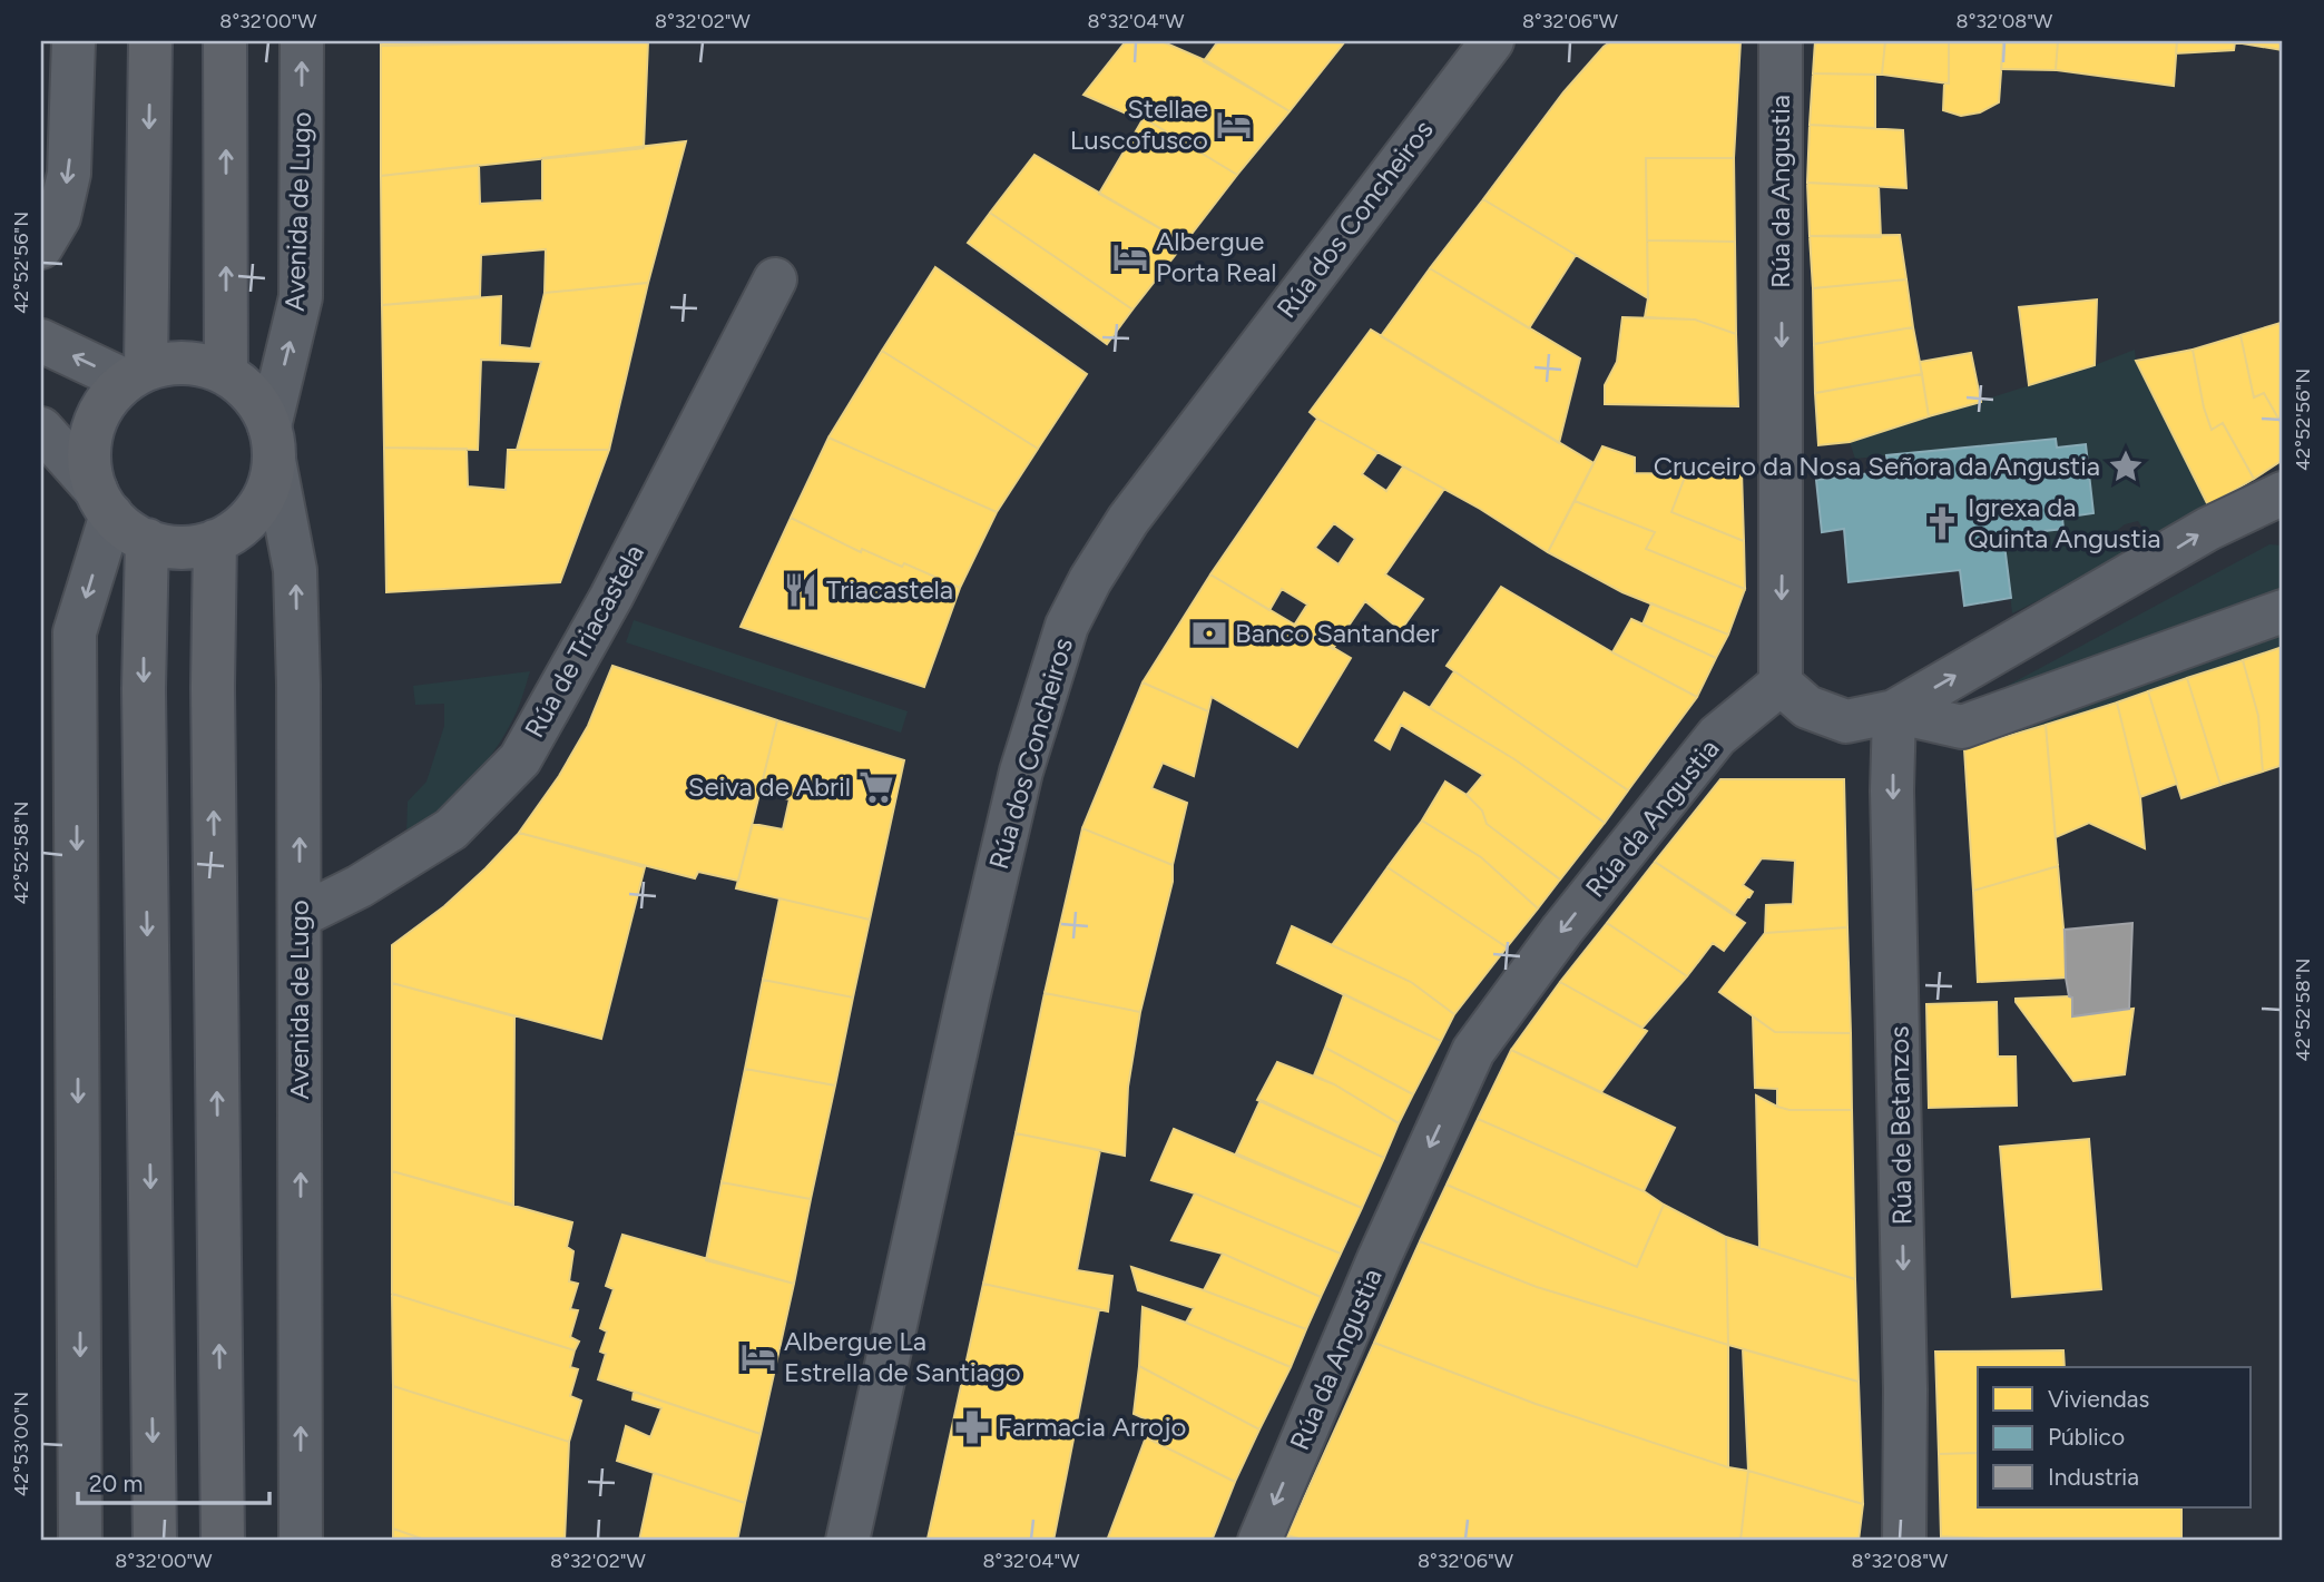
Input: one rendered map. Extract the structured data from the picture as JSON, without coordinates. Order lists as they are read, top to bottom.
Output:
{
  "streets": {
    "street": [
      "Rúa da Angustia",
      "Avenida de Lugo",
      "Rúa dos Concheiros",
      "Rúa de Triacastela",
      "Rúa de Betanzos"
    ]
  },
  "crossings": [
    ["Avenida de Lugo", "Rúa de Triacastela"]
  ],
  "one_way": ["Rúa da Angustia", "Rúa de Betanzos"],
  "places": {
    "hotel": ["Stellae Luscofusco", "Albergue Porta Real", "Albergue La Estrella de Santiago"],
    "place": ["Cruceiro da Nosa Señora da Angustia"],
    "church": ["Igrexa da Quinta Angustia"],
    "restaurant": ["Triacastela"],
    "bank": ["Banco Santander"],
    "supermarket": ["Seiva de Abril"],
    "pharmacy": ["Farmacia Arrojo"]
  },
  "legend": ["Viviendas", "Público", "Industria"],
  "scale_bar": "20 m",
  "coordinates": [
    "8°32'00\"W",
    "8°32'02\"W",
    "8°32'04\"W",
    "8°32'06\"W",
    "8°32'08\"W",
    "42°52'56\"N",
    "42°52'58\"N",
    "42°53'00\"N"
  ]
}
